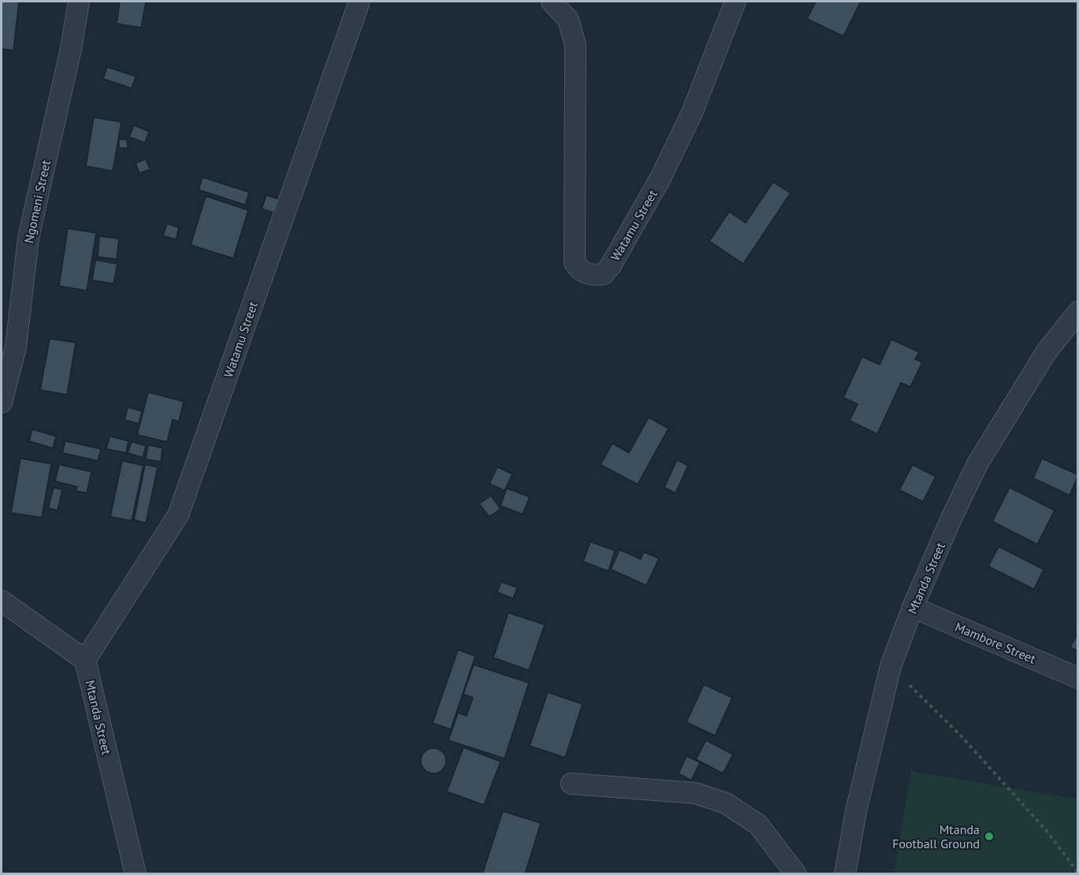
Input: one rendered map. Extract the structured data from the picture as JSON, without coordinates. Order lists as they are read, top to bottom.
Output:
{
  "streets": {
    "street": [
      "Ngomeni Street",
      "Watamu Street",
      "Mtanda Street",
      "Mambore Street"
    ]
  },
  "crossings": [
    ["Watamu Street", "Mtanda Street"],
    ["Mtanda Street", "Mambore Street"]
  ],
  "places": ["Mtanda Football Ground"]
}
